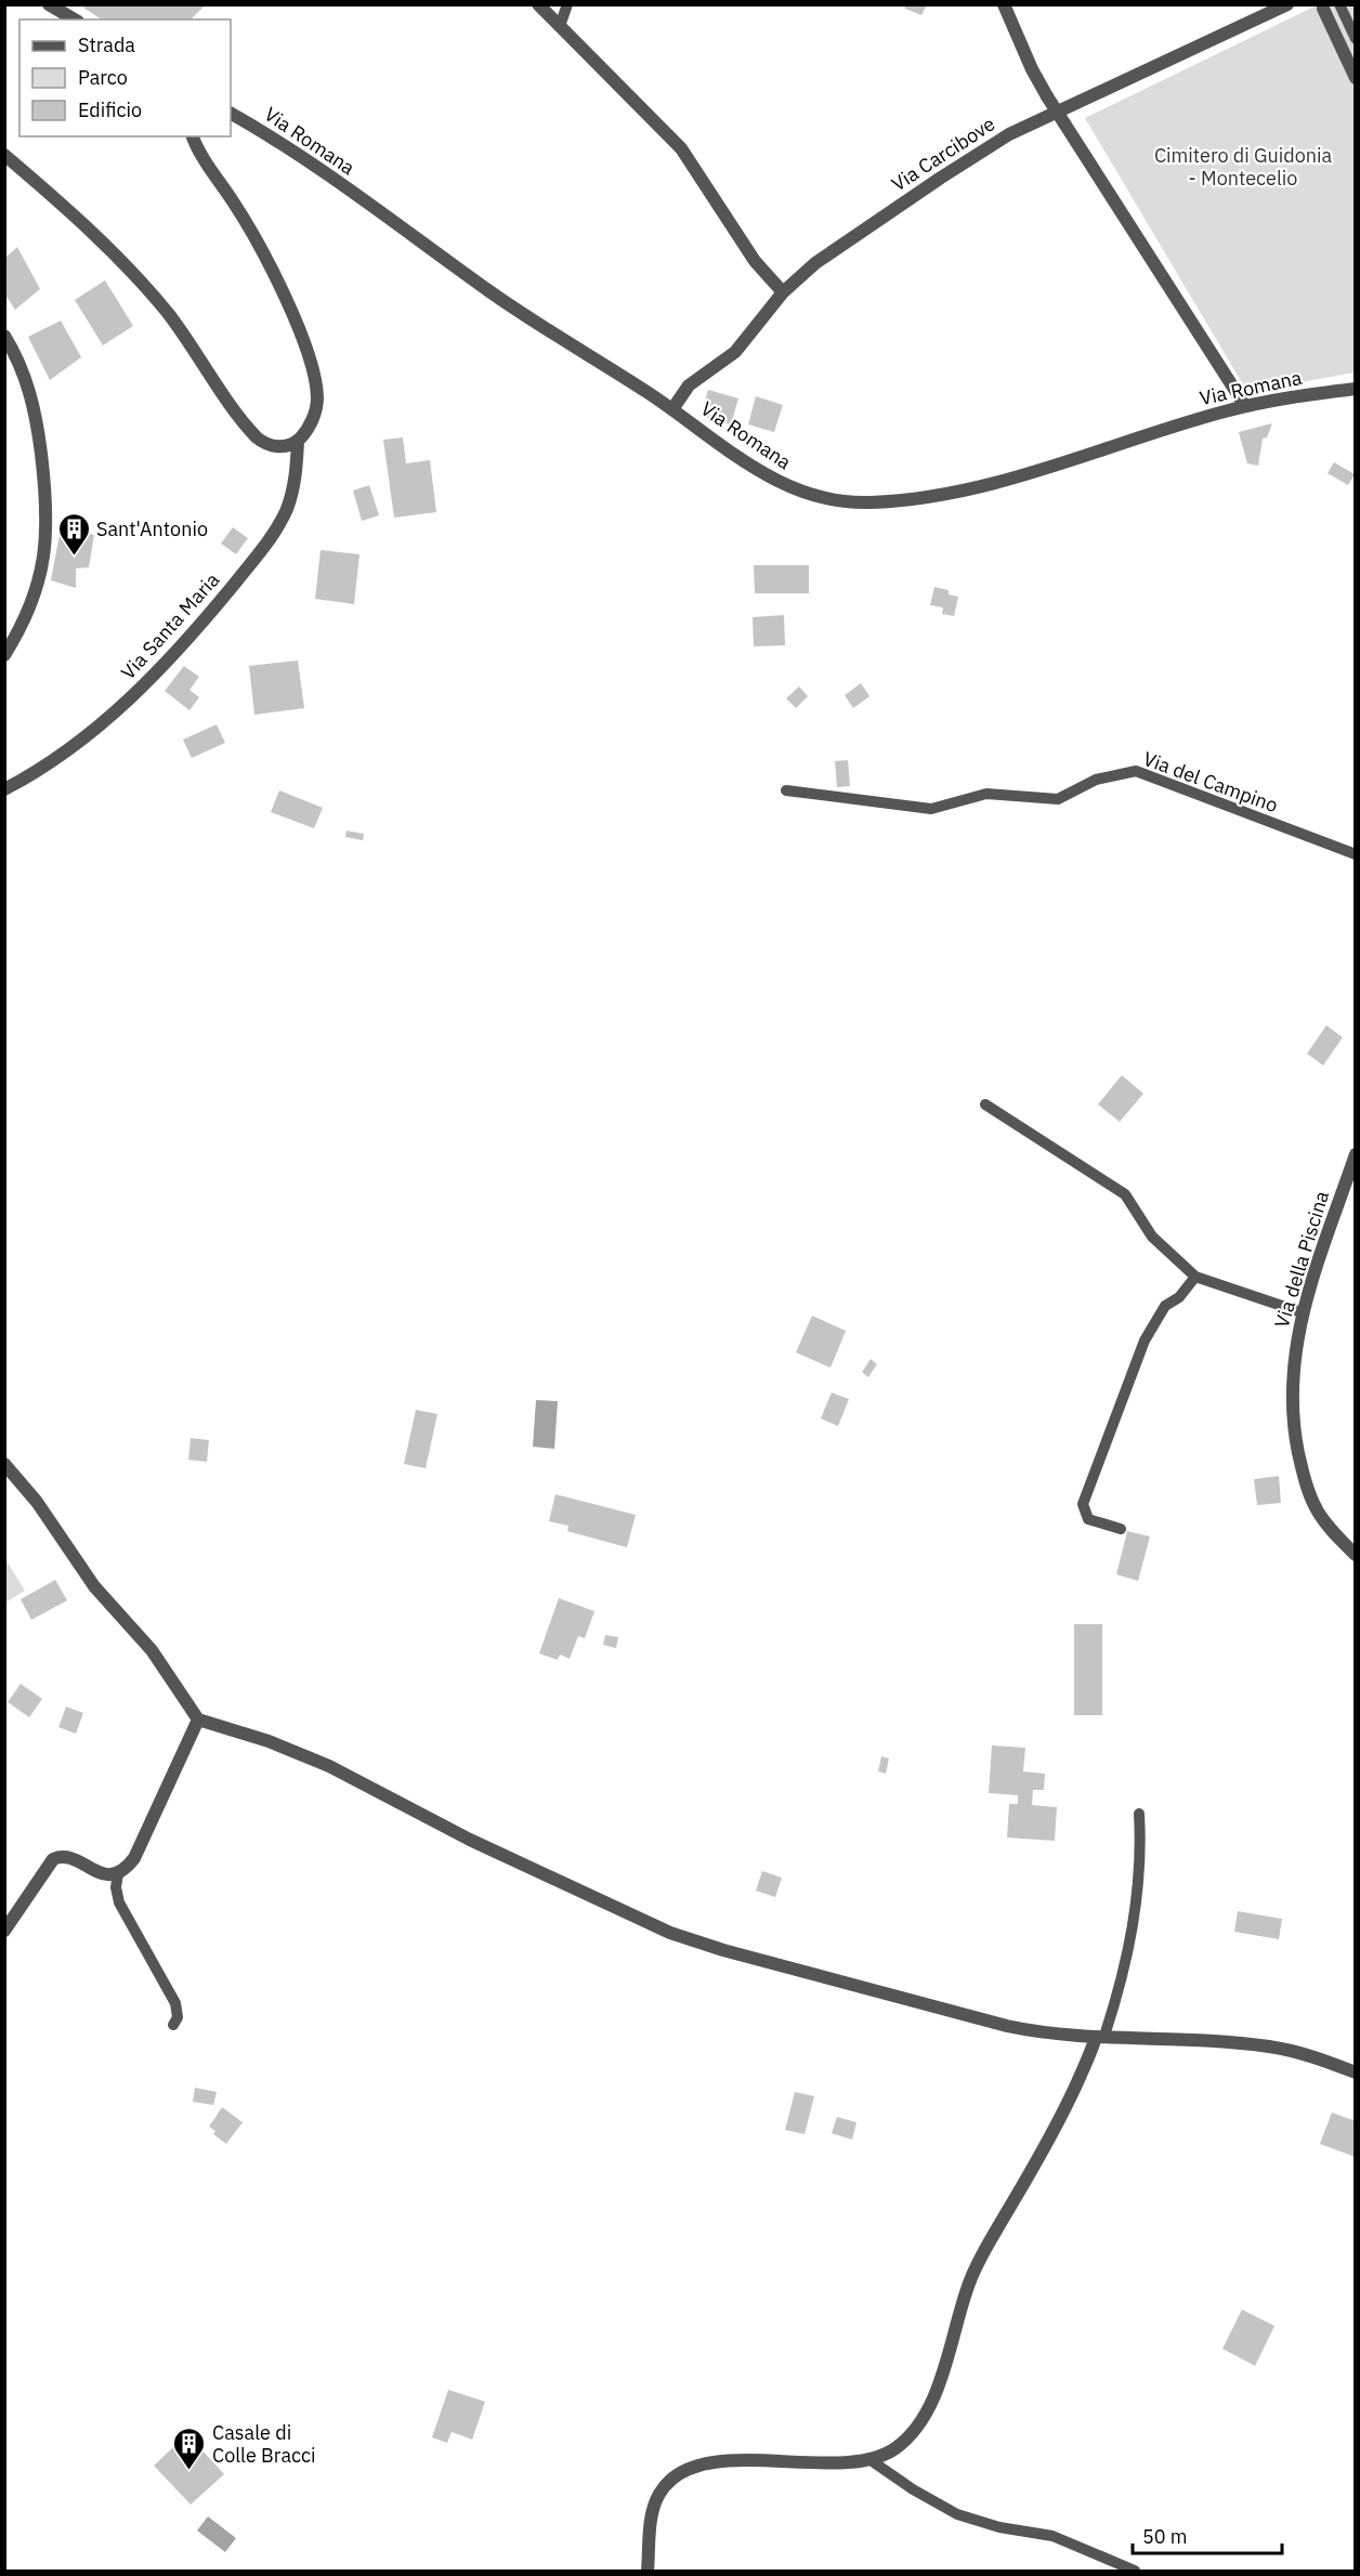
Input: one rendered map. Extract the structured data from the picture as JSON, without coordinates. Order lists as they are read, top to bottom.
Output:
{
  "streets": {
    "street": [
      "Via Romana",
      "Via Carcibove",
      "Via Santa Maria",
      "Via della Piscina"
    ],
    "lane": ["Via del Campino"]
  },
  "crossings": [
    ["Via Romana", "Via Carcibove"]
  ],
  "parks": ["Cimitero di Guidonia - Montecelio"],
  "places": {
    "building": ["Sant'Antonio", "Casale di Colle Bracci"]
  },
  "legend": ["Strada", "Parco", "Edificio"],
  "scale_bar": "50 m"
}
